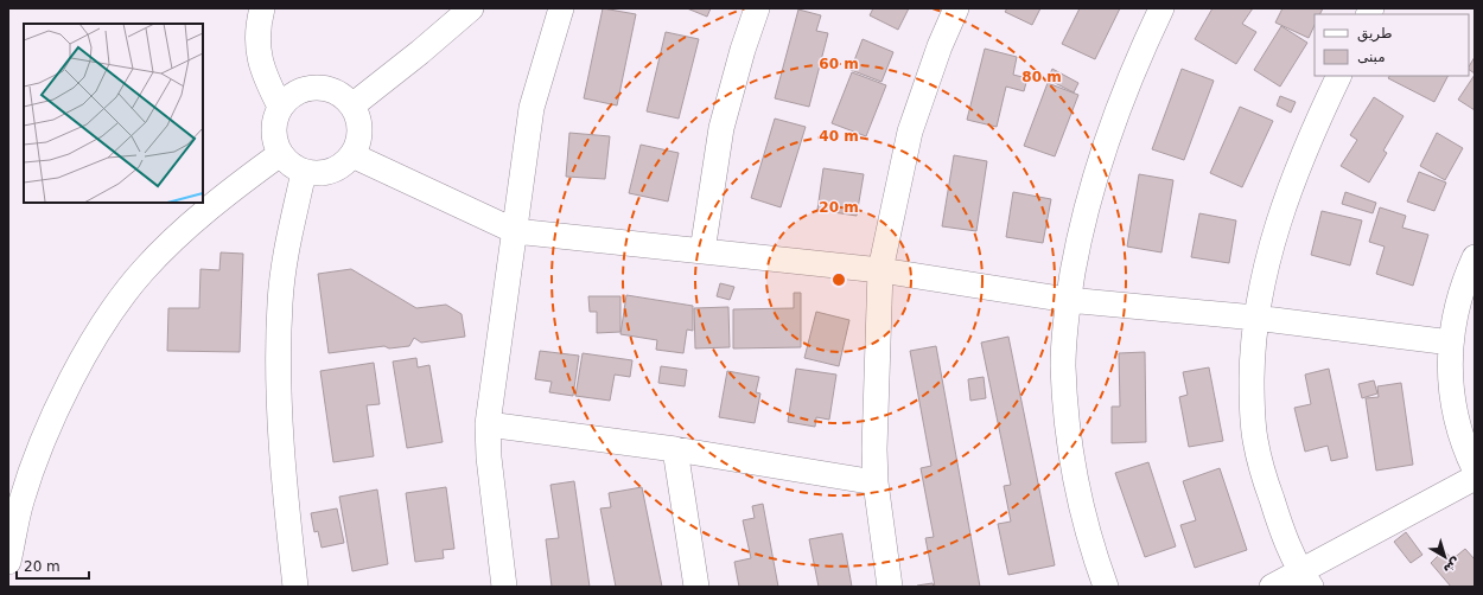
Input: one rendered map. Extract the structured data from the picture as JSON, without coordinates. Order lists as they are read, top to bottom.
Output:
{
  "legend": ["طريق", "مبنى"],
  "scale_bar": "20 m",
  "north": "bottom right",
  "rings": [
    "60 m",
    "80 m",
    "40 m",
    "20 m"
  ]
}
